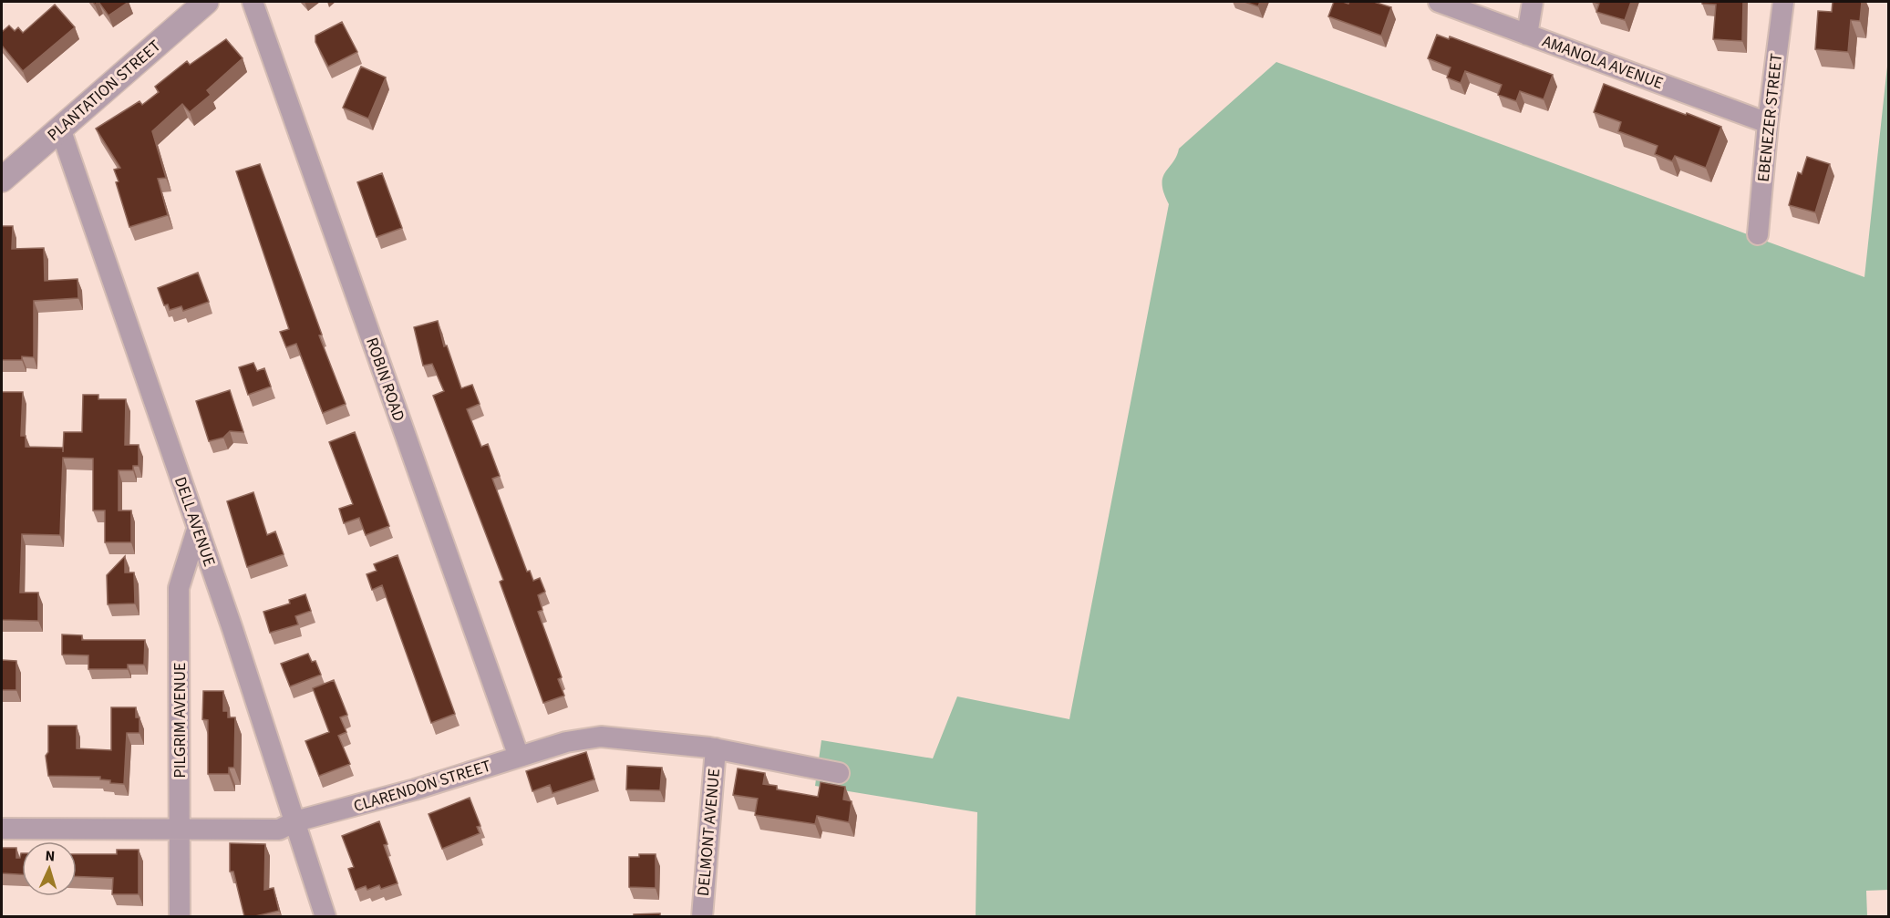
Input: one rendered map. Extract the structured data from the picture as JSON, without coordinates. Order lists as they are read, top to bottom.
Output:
{
  "streets": {
    "street": [
      "AMANOLA AVENUE",
      "PLANTATION STREET",
      "EBENEZER STREET",
      "ROBIN ROAD",
      "DELL AVENUE",
      "PILGRIM AVENUE",
      "CLARENDON STREET",
      "DELMONT AVENUE"
    ]
  },
  "crossings": [
    ["AMANOLA AVENUE", "EBENEZER STREET"],
    ["PLANTATION STREET", "DELL AVENUE"],
    ["ROBIN ROAD", "CLARENDON STREET"],
    ["DELL AVENUE", "PILGRIM AVENUE"],
    ["DELL AVENUE", "CLARENDON STREET"],
    ["PILGRIM AVENUE", "CLARENDON STREET"],
    ["CLARENDON STREET", "DELMONT AVENUE"]
  ],
  "north": "top"
}
